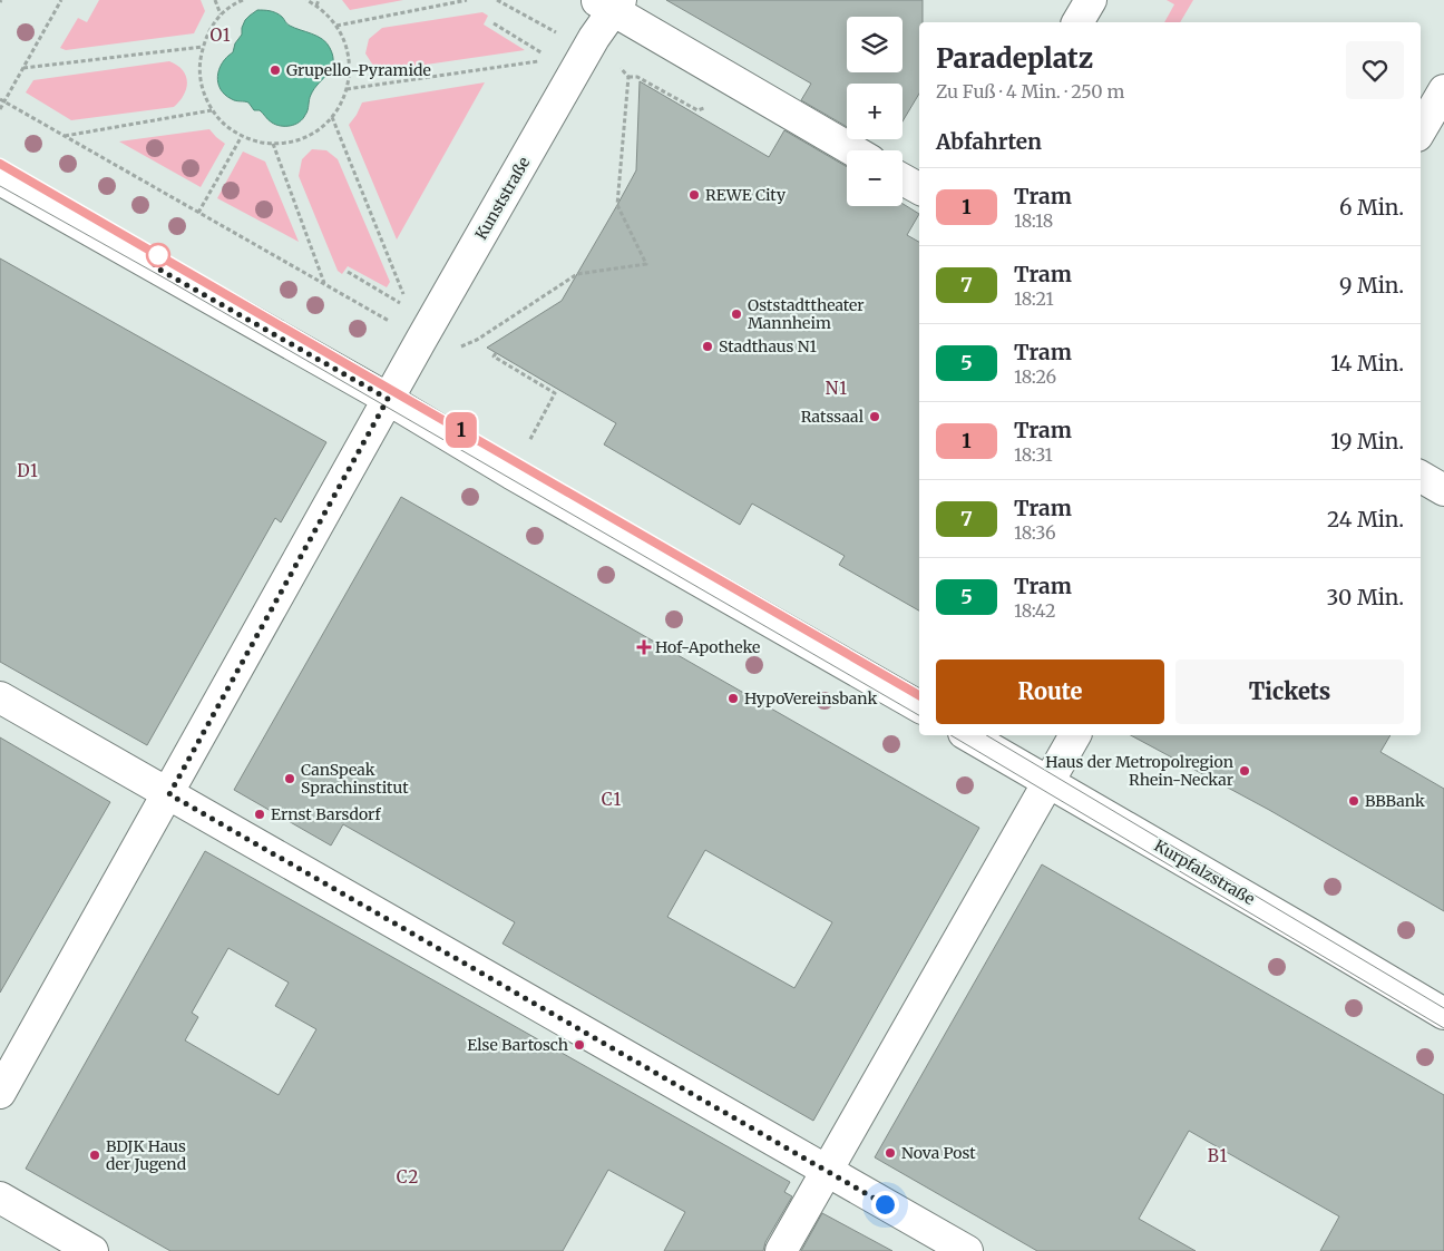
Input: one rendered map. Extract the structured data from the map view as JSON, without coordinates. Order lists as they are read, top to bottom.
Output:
{
  "streets": {
    "street": ["Kunststraße", "Kurpfalzstraße"]
  },
  "districts": [
    "O1",
    "N1",
    "D1",
    "C1",
    "B1",
    "C2"
  ],
  "places": {
    "other": [
      "Grupello-Pyramide",
      "REWE City",
      "Oststadttheater Mannheim",
      "Stadthaus N1",
      "Ratssaal",
      "HypoVereinsbank",
      "Haus der Metropolregion Rhein-Neckar",
      "CanSpeak Sprachinstitut",
      "BBBank",
      "Ernst Barsdorf",
      "Else Bartosch",
      "Nova Post",
      "BDJK Haus der Jugend"
    ],
    "health": ["Hof-Apotheke"]
  },
  "lines": ["tram line 1"],
  "page": {
    "on_map": "1",
    "map_buttons": ["+", "−"],
    "heading": [
      ["Paradeplatz", "Zu Fuß · 4 Min. · 250 m"],
      "Abfahrten"
    ],
    "list": [
      {
        "mark": "1",
        "name": "Tram",
        "note": "18:18",
        "value": "6 Min."
      },
      {
        "mark": "7",
        "name": "Tram",
        "note": "18:21",
        "value": "9 Min."
      },
      {
        "mark": "5",
        "name": "Tram",
        "note": "18:26",
        "value": "14 Min."
      },
      {
        "mark": "1",
        "name": "Tram",
        "note": "18:31",
        "value": "19 Min."
      },
      {
        "mark": "7",
        "name": "Tram",
        "note": "18:36",
        "value": "24 Min."
      },
      {
        "mark": "5",
        "name": "Tram",
        "note": "18:42",
        "value": "30 Min."
      }
    ],
    "buttons": ["Route", "Tickets"]
  }
}
